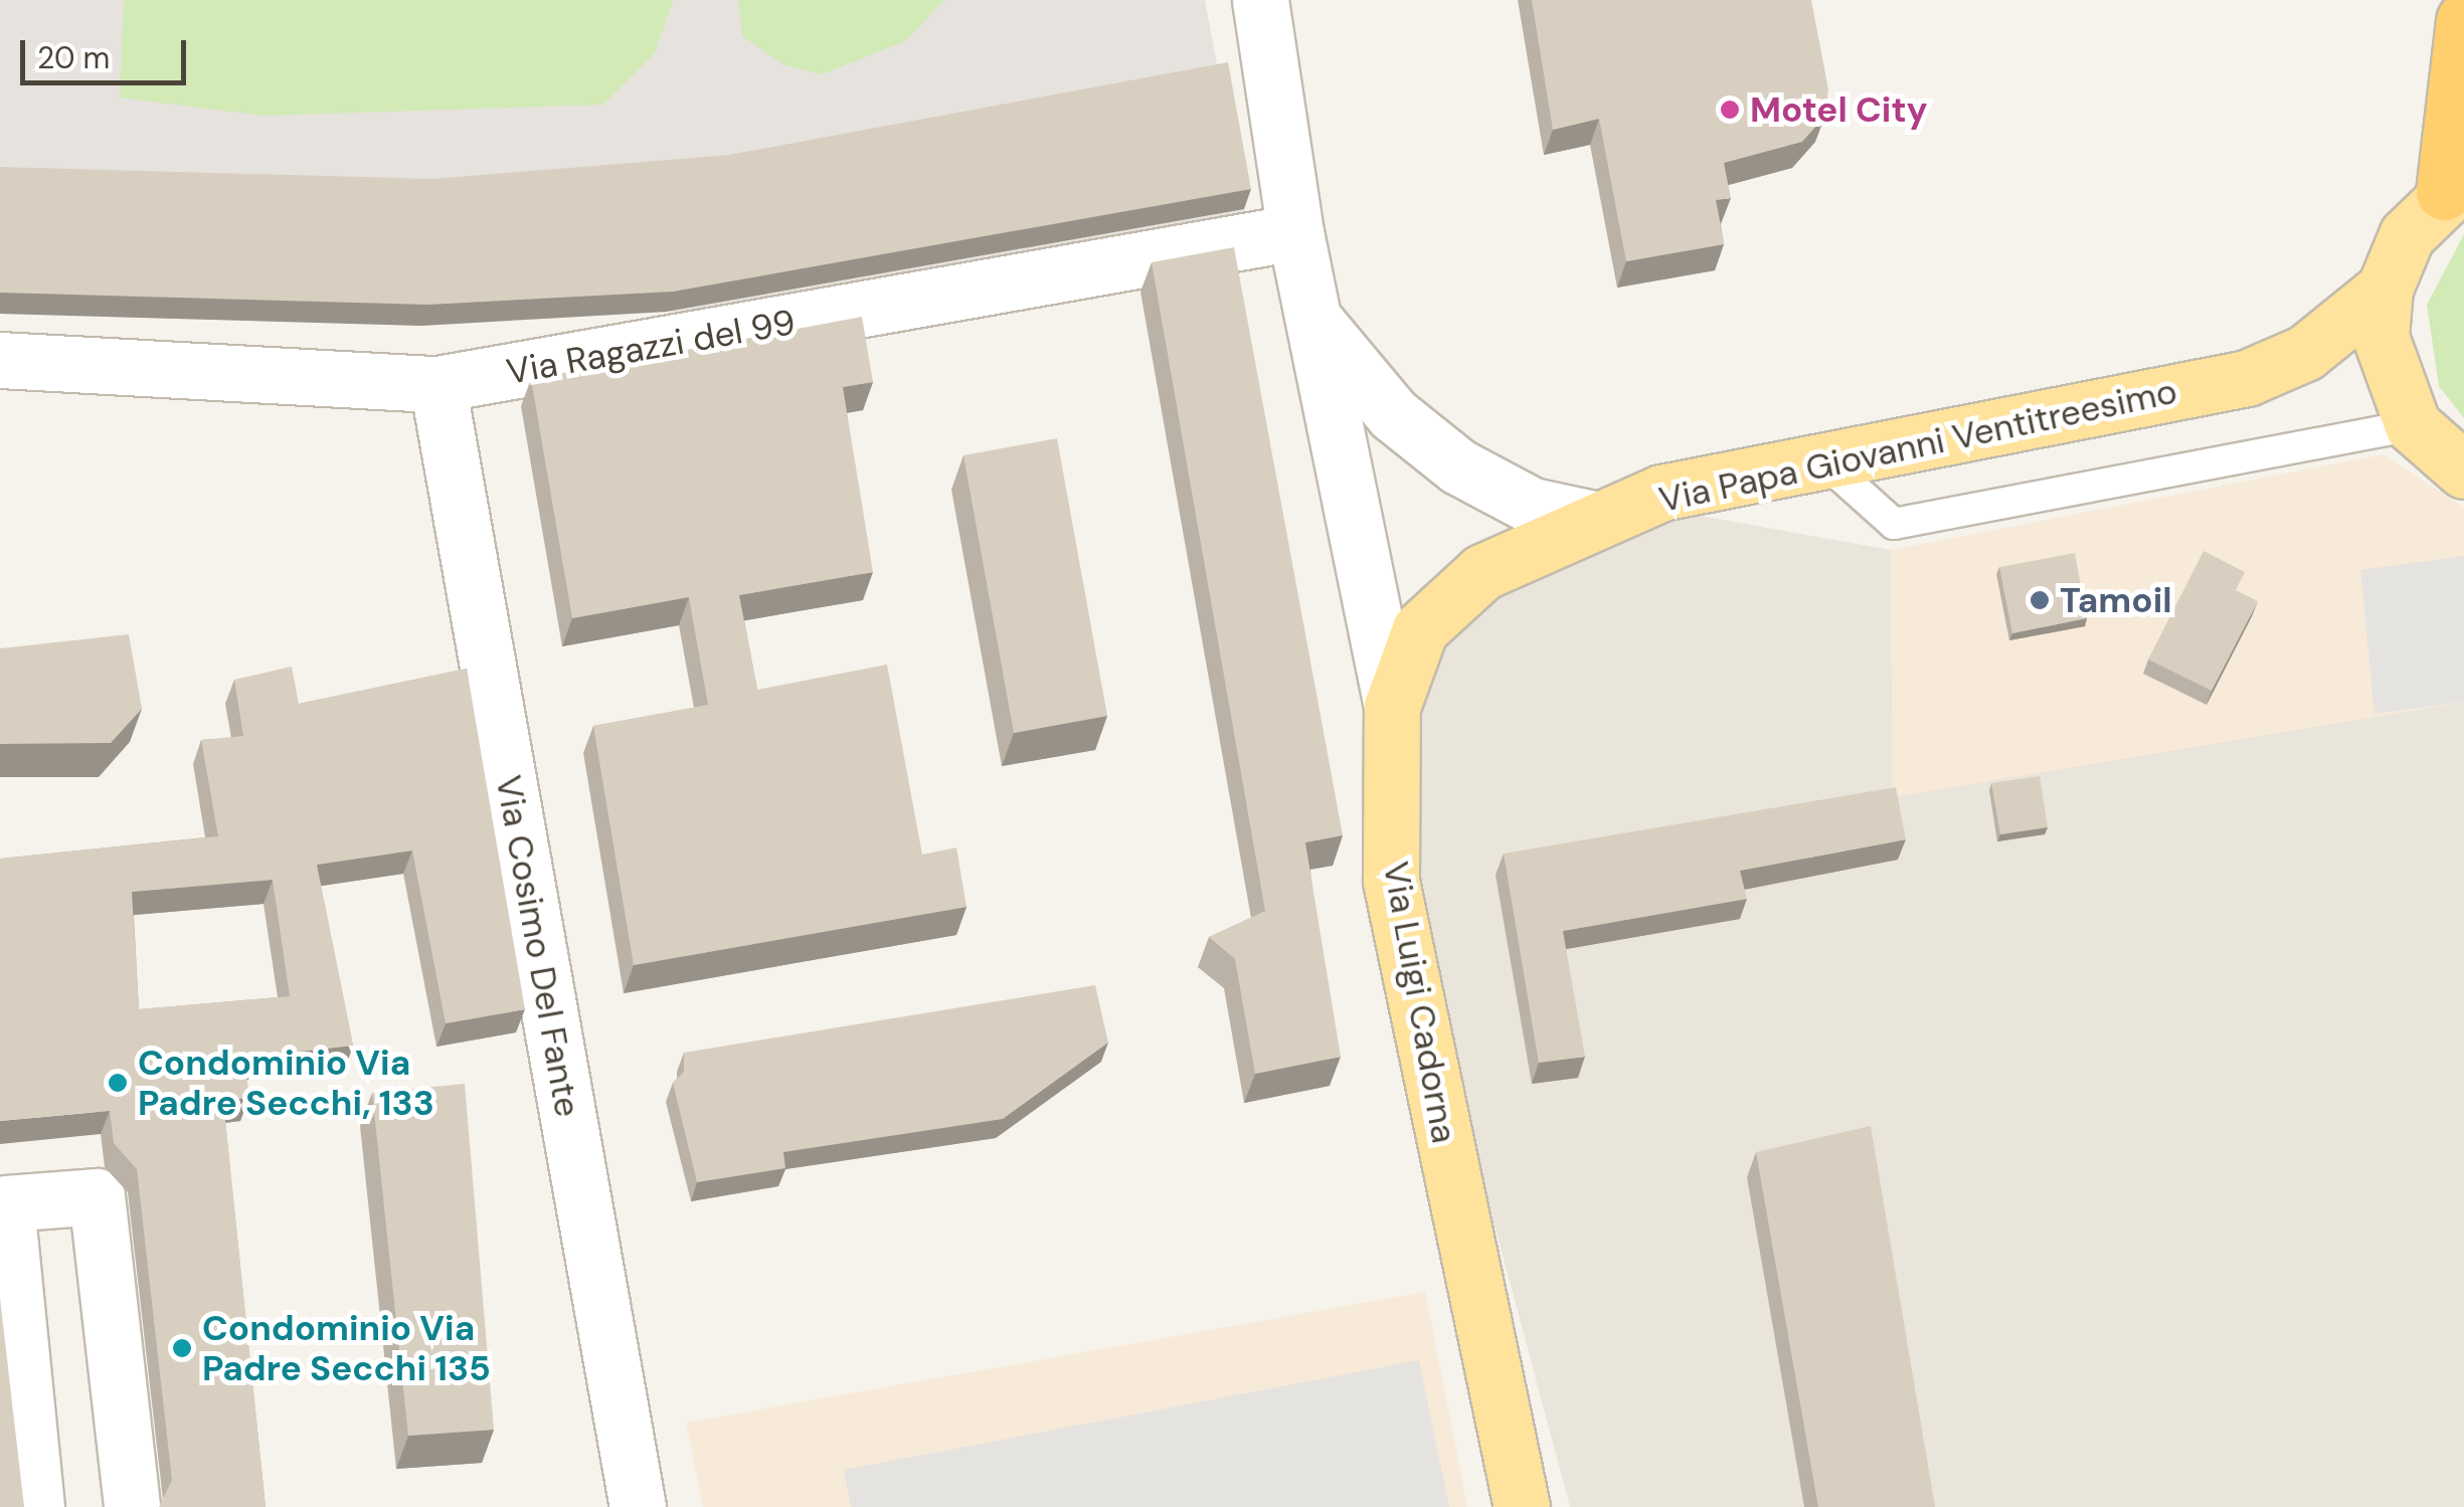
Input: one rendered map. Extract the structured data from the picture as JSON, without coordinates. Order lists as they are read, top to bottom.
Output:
{
  "streets": {
    "main road": ["Via Papa Giovanni Ventitreesimo", "Via Luigi Cadorna"],
    "street": ["Via Ragazzi del 99", "Via Cosimo Del Fante"]
  },
  "crossings": [
    ["Via Ragazzi del 99", "Via Cosimo Del Fante"],
    ["Via Ragazzi del 99", "Via Luigi Cadorna"],
    ["Via Papa Giovanni Ventitreesimo", "Via Luigi Cadorna"]
  ],
  "places": [
    "Motel City",
    "Tamoil",
    "Condominio Via Padre Secchi, 133",
    "Condominio Via Padre Secchi 135"
  ],
  "scale_bar": "20 m"
}
